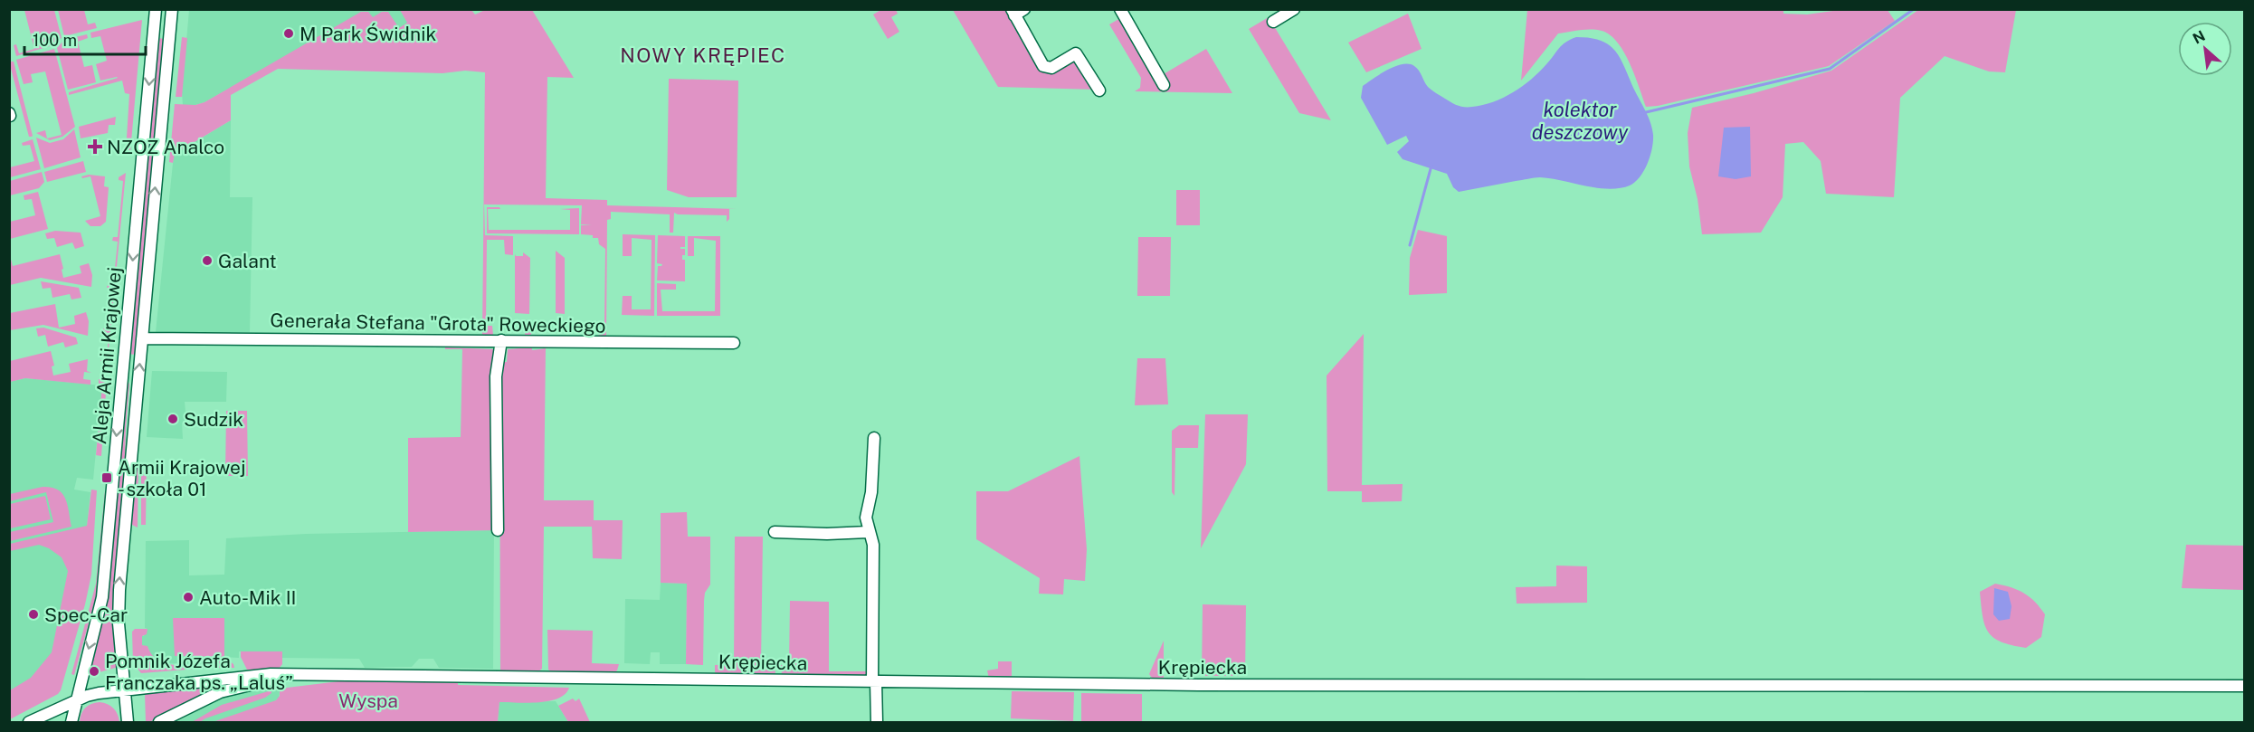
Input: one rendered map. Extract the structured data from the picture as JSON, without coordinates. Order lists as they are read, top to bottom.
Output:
{
  "streets": {
    "street": ["Generała Stefana \"Grota\" Roweckiego", "Aleja Armii Krajowej", "Krępiecka"]
  },
  "crossings": [
    ["Generała Stefana \"Grota\" Roweckiego", "Aleja Armii Krajowej"],
    ["Aleja Armii Krajowej", "Krępiecka"]
  ],
  "districts": ["NOWY KRĘPIEC"],
  "water": ["kolektor deszczowy"],
  "parks": ["Wyspa"],
  "places": {
    "other": [
      "M Park Świdnik",
      "Galant",
      "Sudzik",
      "Auto-Mik II",
      "Spec-Car",
      "Pomnik Józefa Franczaka ps. „Laluś”"
    ],
    "health": ["NZOZ Analco"],
    "transit": ["Armii Krajowej - szkoła 01"]
  },
  "scale_bar": "100 m",
  "north": "top left"
}
